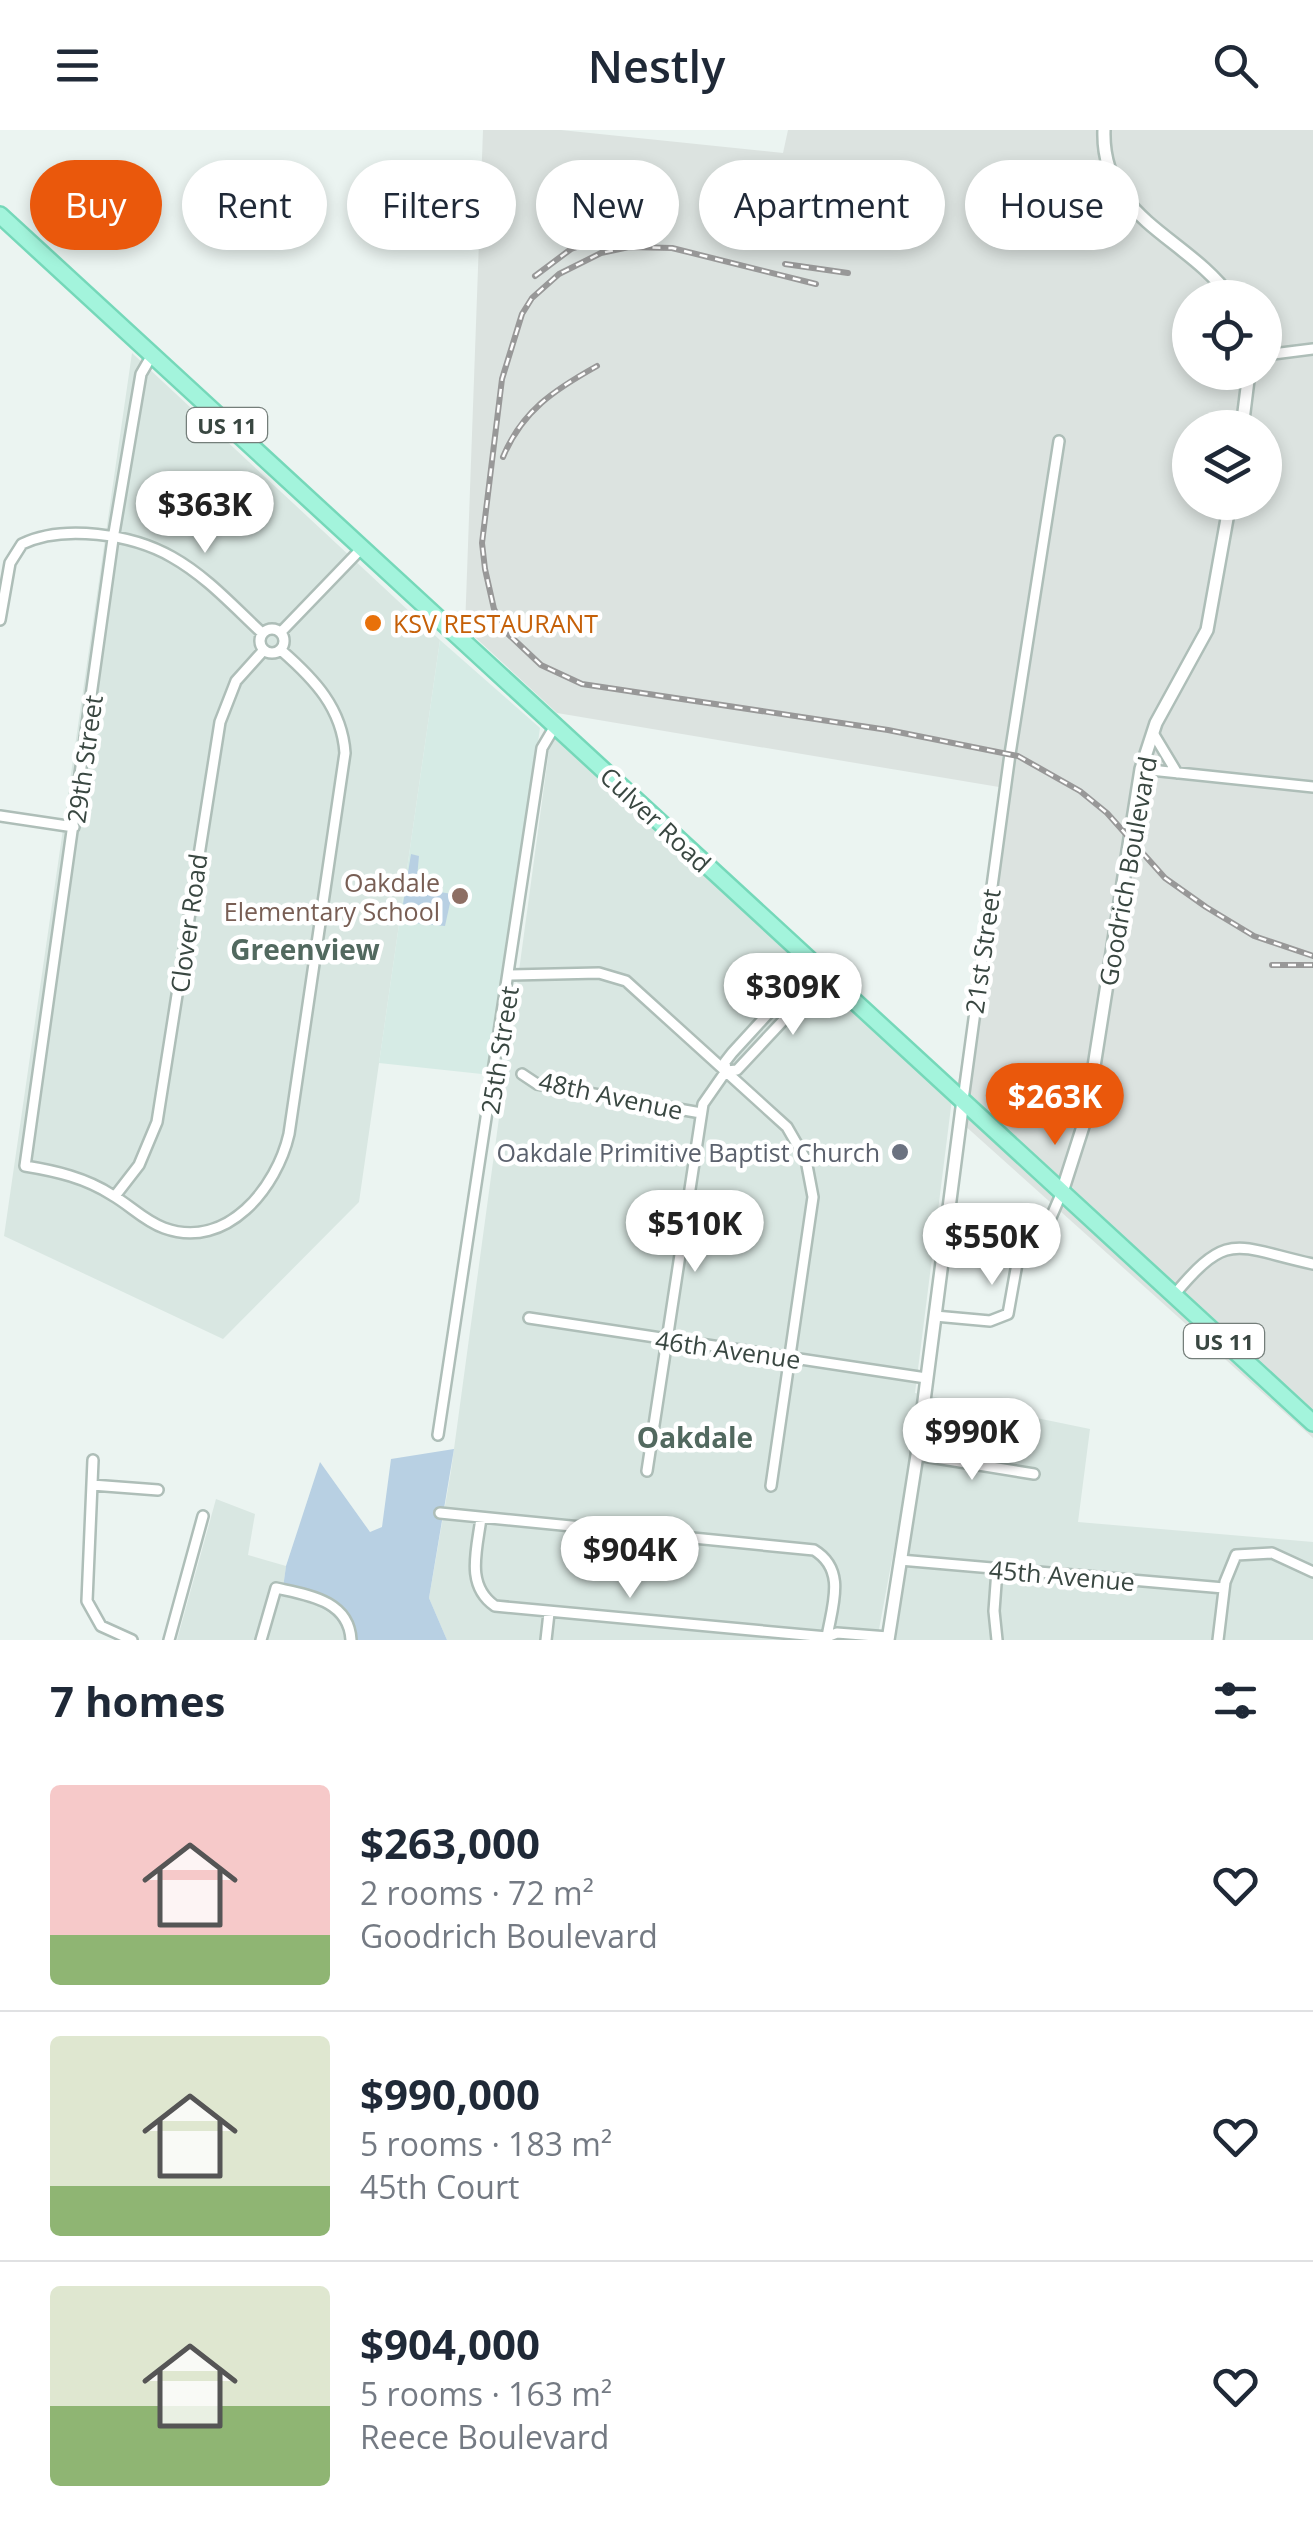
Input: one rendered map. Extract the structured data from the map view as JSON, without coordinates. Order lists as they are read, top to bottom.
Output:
{
  "streets": {
    "main road": ["US 11", "Culver Road"],
    "street": [
      "29th Street",
      "Goodrich Boulevard",
      "Clover Road",
      "21st Street",
      "25th Street",
      "48th Avenue",
      "46th Avenue",
      "45th Avenue"
    ]
  },
  "crossings": [
    ["29th Street", "Culver Road"],
    ["29th Street", "Clover Road"],
    ["Culver Road", "Goodrich Boulevard"],
    ["Culver Road", "21st Street"],
    ["Culver Road", "25th Street"],
    ["21st Street", "46th Avenue"],
    ["21st Street", "45th Avenue"]
  ],
  "districts": ["Greenview", "Oakdale"],
  "places": ["KSV RESTAURANT", "Oakdale Elementary School", "Oakdale Primitive Baptist Church"],
  "page": {
    "header": "Nestly",
    "chip": [
      "Buy",
      "Rent",
      "Filters",
      "New",
      "Apartment",
      "House"
    ],
    "price": [
      "$363K",
      "$309K",
      "$263K",
      "$510K",
      "$550K",
      "$990K",
      "$904K"
    ],
    "heading": "7 homes",
    "list": [
      {
        "name": "$263,000",
        "note": "2 rooms · 72 m² · Goodrich Boulevard"
      },
      {
        "name": "$990,000",
        "note": "5 rooms · 183 m² · 45th Court"
      },
      {
        "name": "$904,000",
        "note": "5 rooms · 163 m² · Reece Boulevard"
      }
    ]
  }
}
